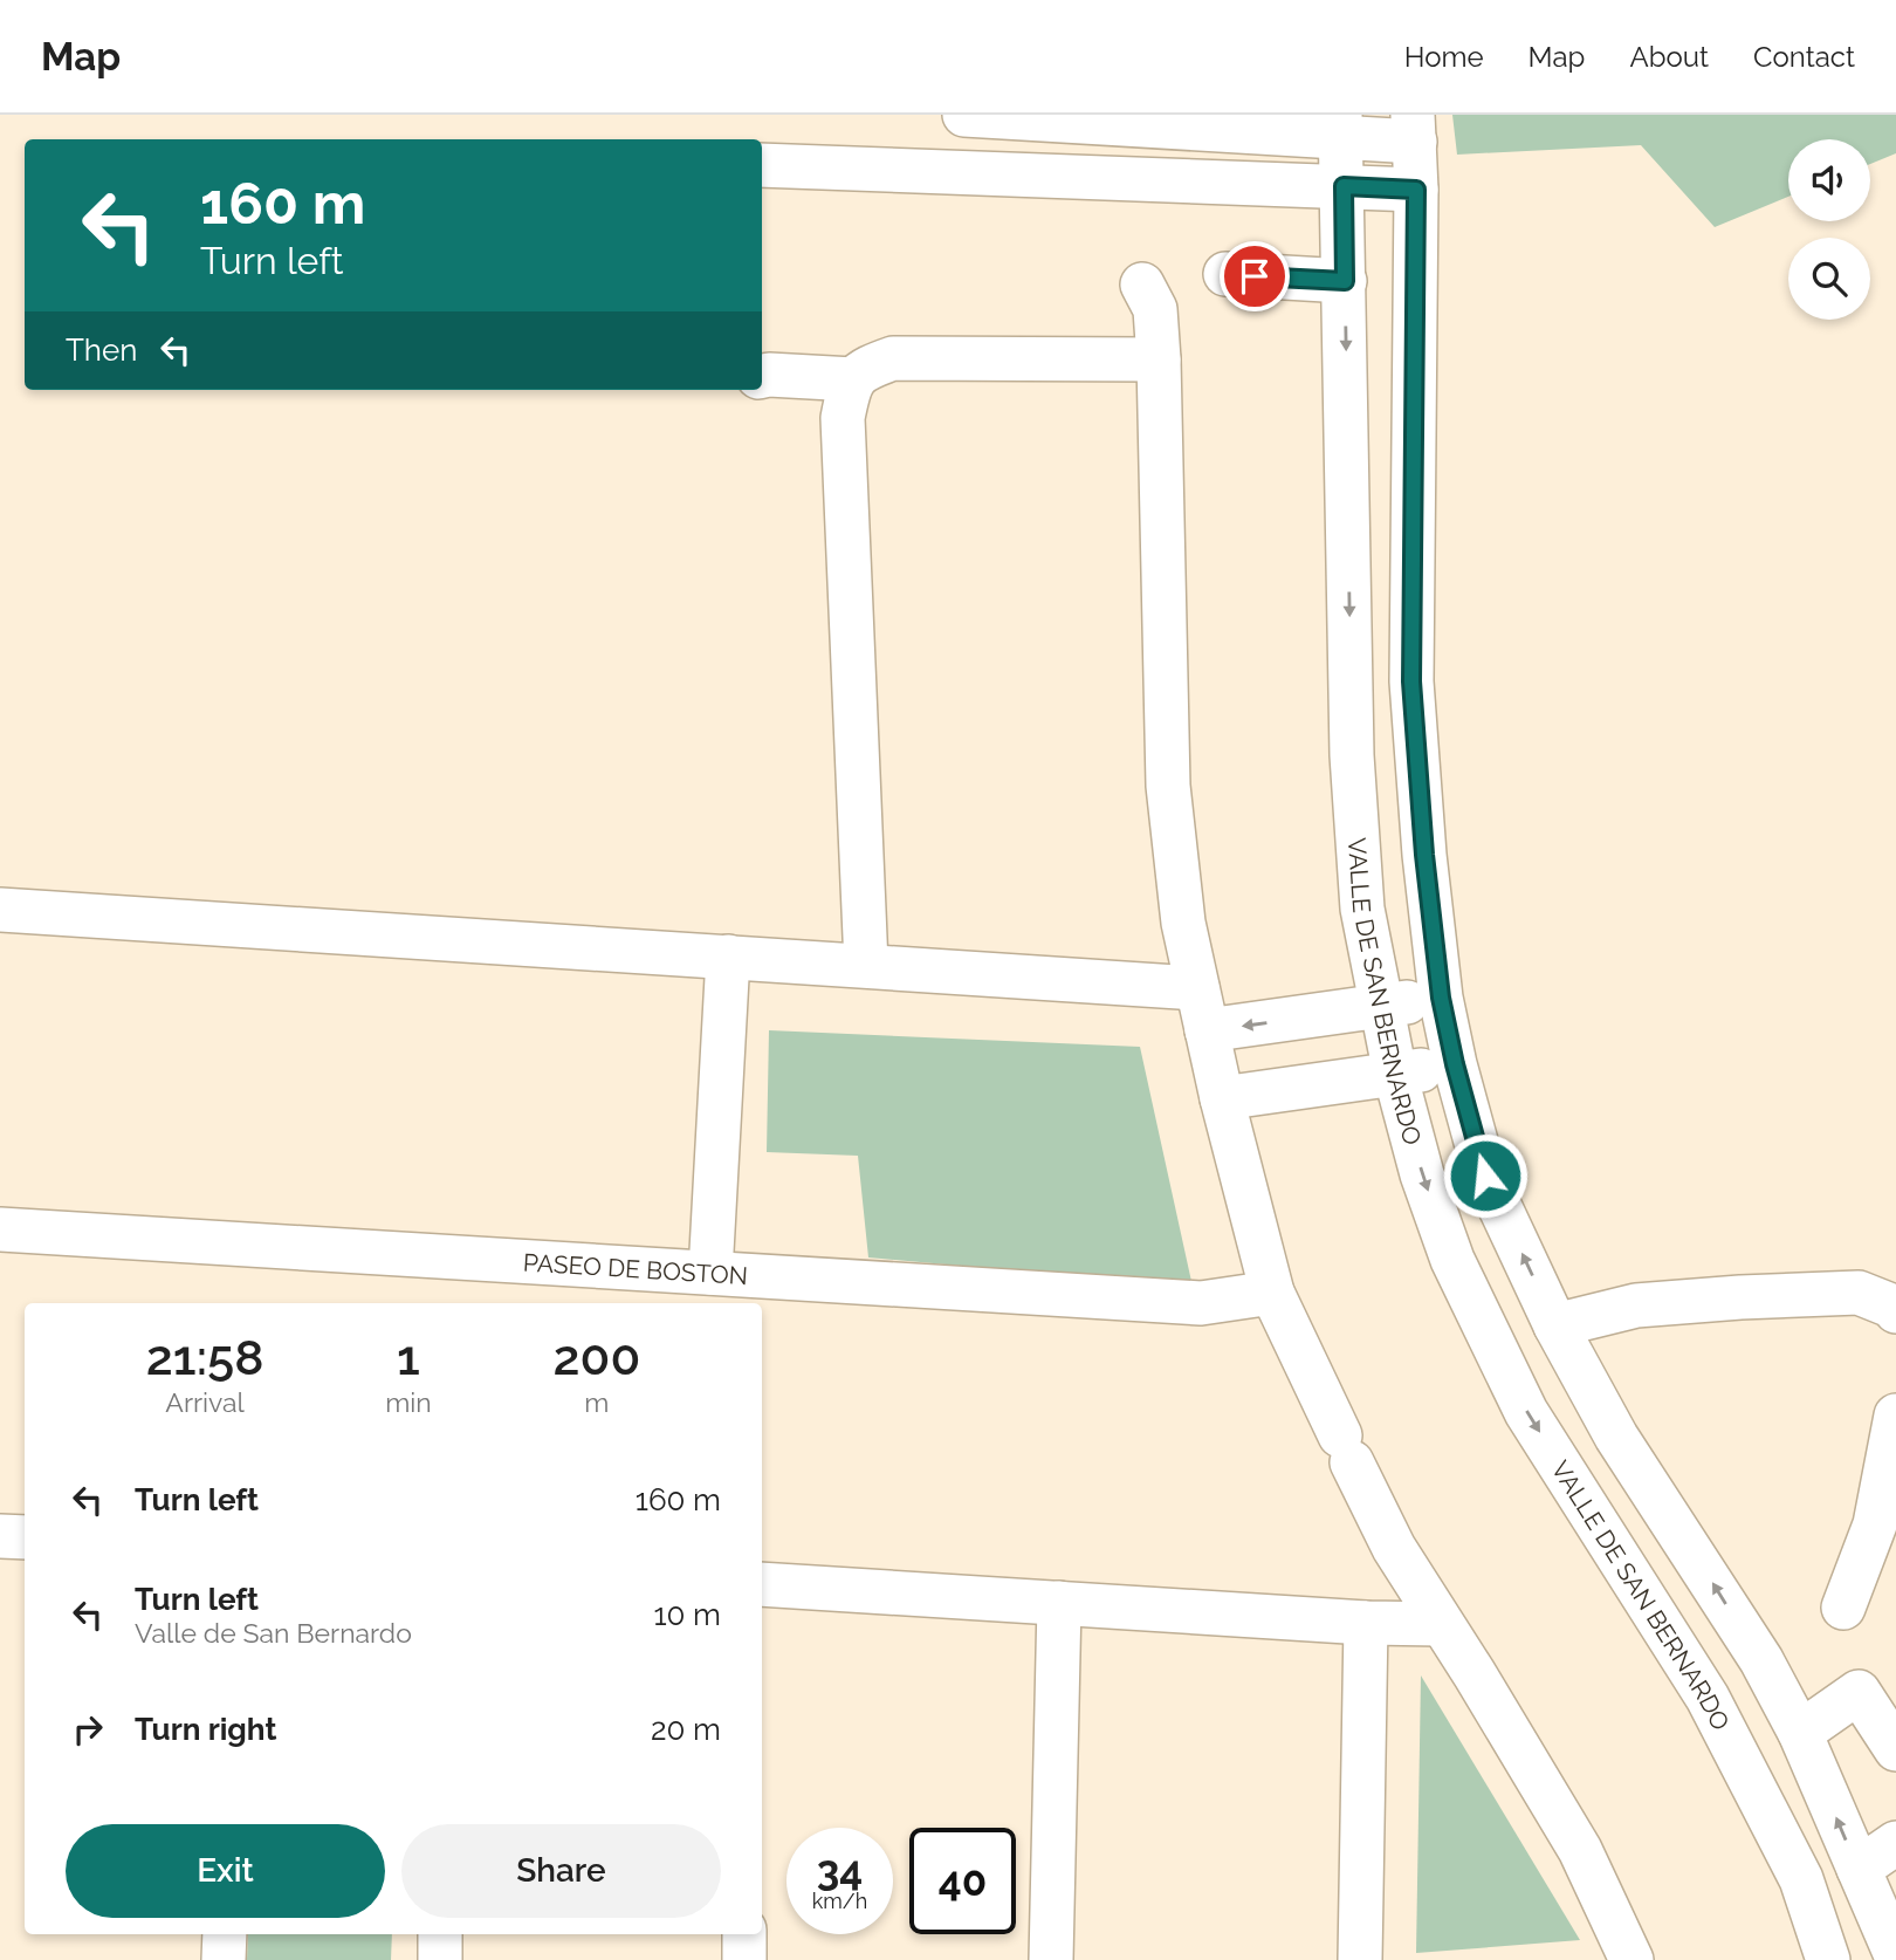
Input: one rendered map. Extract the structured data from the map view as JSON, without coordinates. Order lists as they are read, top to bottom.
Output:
{
  "streets": {
    "street": ["VALLE DE SAN BERNARDO", "PASEO DE BOSTON"]
  },
  "page": {
    "header": "Map",
    "nav": [
      "Home",
      "Map",
      "About",
      "Contact"
    ],
    "turn": ["160 m", "Turn left"],
    "then": "Then",
    "eta": [
      "21:58",
      "Arrival",
      "1",
      "min",
      "200",
      "m"
    ],
    "list": [
      {
        "name": "Turn left",
        "value": "160 m"
      },
      {
        "name": "Turn left",
        "note": "Valle de San Bernardo",
        "value": "10 m"
      },
      {
        "name": "Turn right",
        "value": "20 m"
      }
    ],
    "buttons": ["Exit", "Share"],
    "speed": "34 km/h",
    "limit": "40"
  }
}
